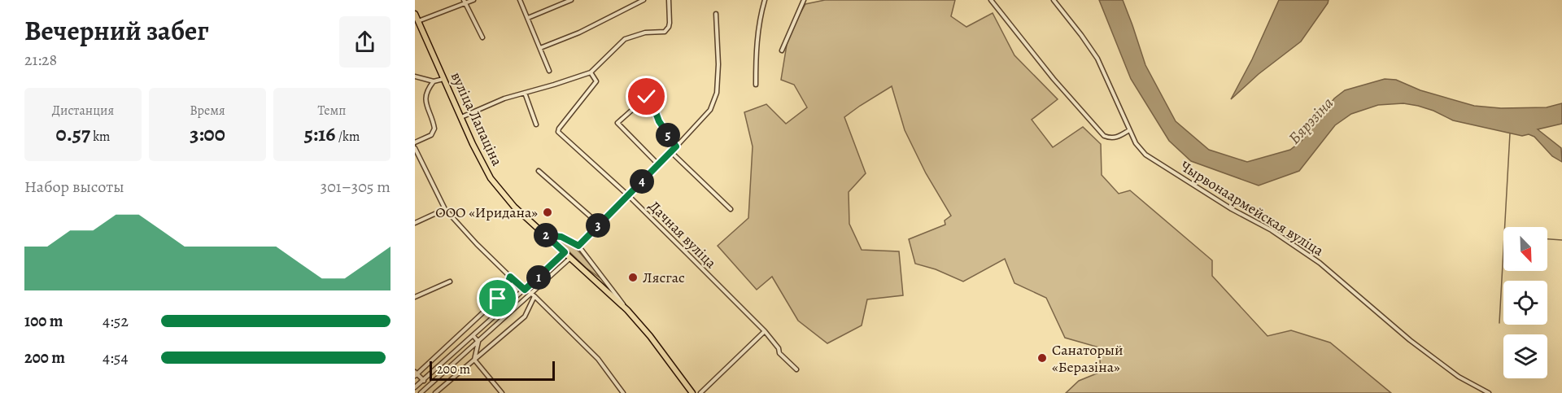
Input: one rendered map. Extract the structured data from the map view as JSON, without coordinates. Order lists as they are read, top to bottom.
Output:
{
  "streets": {
    "main road": ["вуліца Лапаціна"],
    "street": ["Чырвонаармейская вуліца", "Дачная вуліца"]
  },
  "water": ["Бярэзіна"],
  "places": ["ООО «Иридана»", "Лясгас", "Санаторый «Беразіна»"],
  "scale_bar": "200 m",
  "north": "bottom right",
  "page": {
    "heading": ["Вечерний забег", "21:28"],
    "stats": [
      ["Дистанция", "0.57 km"],
      ["Время", "3:00"],
      ["Темп", "5:16 /km"]
    ],
    "pins": [
      "5",
      "4",
      "3",
      "2",
      "1"
    ],
    "chart": ["Набор высоты", "301–305 m"],
    "list": [
      {
        "name": "100 m",
        "note": "4:52"
      },
      {
        "name": "200 m",
        "note": "4:54"
      }
    ],
    "scale": "200 m"
  }
}
